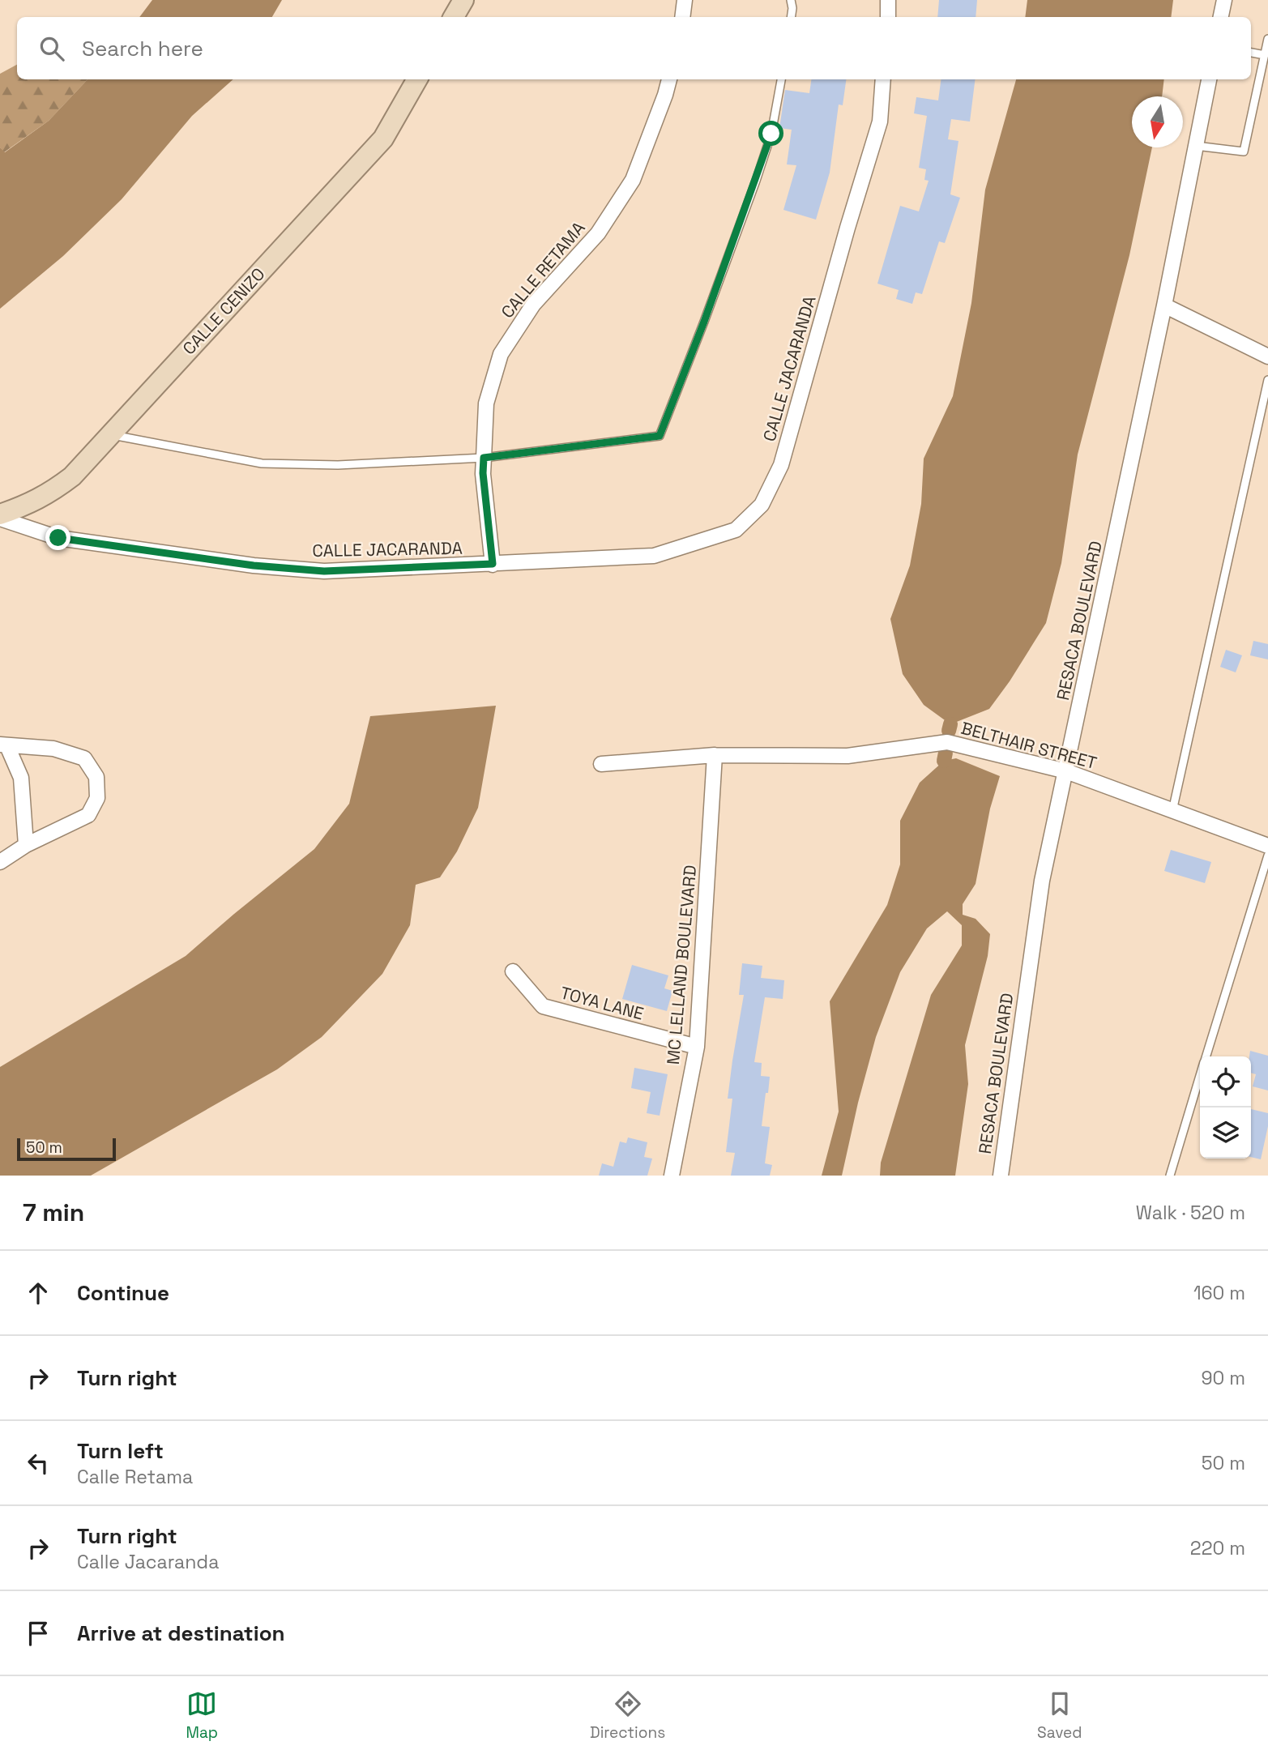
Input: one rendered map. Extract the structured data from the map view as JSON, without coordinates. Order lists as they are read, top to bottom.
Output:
{
  "streets": {
    "street": [
      "CALLE RETAMA",
      "CALLE CENIZO",
      "CALLE JACARANDA",
      "RESACA BOULEVARD",
      "BELTHAIR STREET",
      "MC LELLAND BOULEVARD",
      "TOYA LANE"
    ]
  },
  "crossings": [
    ["CALLE RETAMA", "CALLE JACARANDA"],
    ["CALLE CENIZO", "CALLE JACARANDA"],
    ["RESACA BOULEVARD", "BELTHAIR STREET"],
    ["BELTHAIR STREET", "MC LELLAND BOULEVARD"],
    ["MC LELLAND BOULEVARD", "TOYA LANE"]
  ],
  "scale_bar": "50 m",
  "north": "bottom",
  "page": {
    "search": "Search here",
    "scale": "50 m",
    "heading": ["7 min", "Walk · 520 m"],
    "list": [
      ["Continue", "160 m"],
      ["Turn right", "90 m"],
      ["Turn left", "Calle Retama", "50 m"],
      ["Turn right", "Calle Jacaranda", "220 m"],
      "Arrive at destination"
    ],
    "nav": ["Map", "Directions", "Saved"]
  }
}
